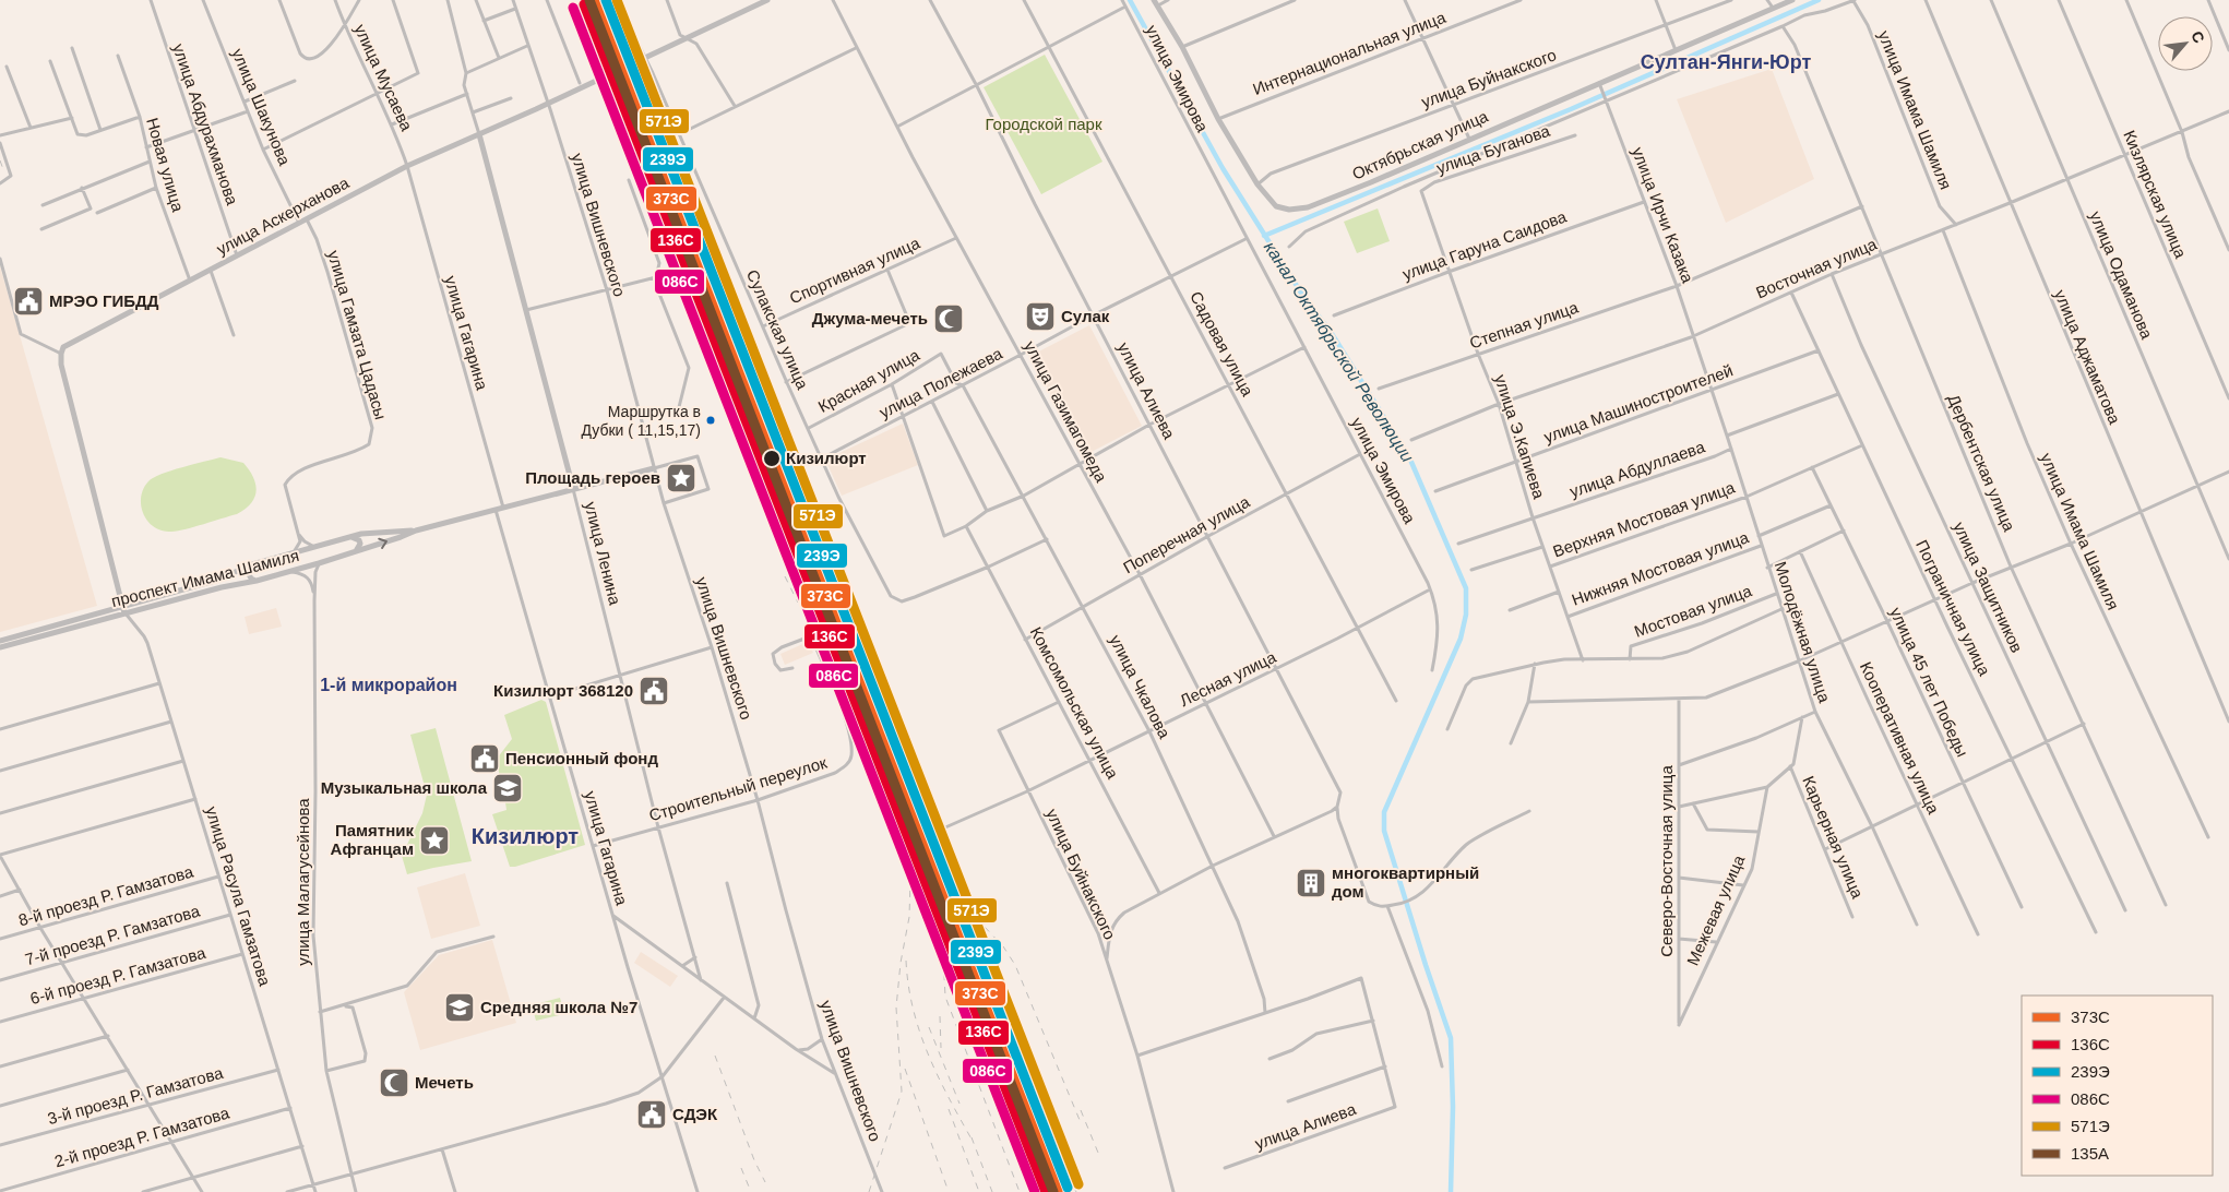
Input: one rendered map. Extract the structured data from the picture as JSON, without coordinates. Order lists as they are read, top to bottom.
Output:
{
  "streets": {
    "street": [
      "Интернациональная улица",
      "улица Мусаева",
      "улица Эмирова",
      "улица Буйнакского",
      "улица Шакунова",
      "улица Имама Шамиля",
      "улица Абдурахманова",
      "Октябрьская улица",
      "улица Буганова",
      "Новая улица",
      "Кизлярская улица",
      "улица Ирчи Казака",
      "улица Аскерханова",
      "улица Вишневского",
      "улица Гаруна Саидова",
      "Восточная улица",
      "Спортивная улица",
      "улица Одаманова",
      "Степная улица",
      "Сулакская улица",
      "улица Гагарина",
      "улица Гамзата Цадасы",
      "Садовая улица",
      "улица Аджаматова",
      "Красная улица",
      "улица Полежаева",
      "улица Алиева",
      "улица Машиностроителей",
      "улица Газимагомеда",
      "улица Э.Капиева",
      "Дербентская улица",
      "улица Абдуллаева",
      "Верхняя Мостовая улица",
      "Поперечная улица",
      "улица Ленина",
      "Нижняя Мостовая улица",
      "проспект Имама Шамиля",
      "улица Защитников",
      "Пограничная улица",
      "Мостовая улица",
      "Молодёжная улица",
      "Лесная улица",
      "улица 45 лет Победы",
      "улица Чкалова",
      "Комсомольская улица",
      "Кооперативная улица",
      "Строительный переулок",
      "Карьерная улица",
      "Северо-Восточная улица",
      "улица Малагусейнова",
      "8-й проезд Р. Гамзатова",
      "улица Расула Гамзатова",
      "Межевая улица",
      "7-й проезд Р. Гамзатова",
      "6-й проезд Р. Гамзатова",
      "3-й проезд Р. Гамзатова",
      "2-й проезд Р. Гамзатова"
    ]
  },
  "crossings": [
    ["Интернациональная улица", "Октябрьская улица"],
    ["улица Мусаева", "улица Аскерханова"],
    ["улица Мусаева", "улица Гагарина"],
    ["улица Эмирова", "улица Полежаева"],
    ["улица Эмирова", "Поперечная улица"],
    ["улица Эмирова", "Лесная улица"],
    ["улица Буйнакского", "Октябрьская улица"],
    ["улица Буйнакского", "Лесная улица"],
    ["улица Буйнакского", "Комсомольская улица"],
    ["улица Шакунова", "улица Аскерханова"],
    ["улица Имама Шамиля", "Восточная улица"],
    ["улица Абдурахманова", "улица Аскерханова"],
    ["Октябрьская улица", "улица Ирчи Казака"],
    ["улица Буганова", "улица Э.Капиева"],
    ["Новая улица", "улица Аскерханова"],
    ["Кизлярская улица", "Восточная улица"],
    ["улица Ирчи Казака", "улица Гаруна Саидова"],
    ["улица Ирчи Казака", "Восточная улица"],
    ["улица Ирчи Казака", "Степная улица"],
    ["улица Ирчи Казака", "Молодёжная улица"],
    ["улица Аскерханова", "улица Гагарина"],
    ["улица Аскерханова", "улица Гамзата Цадасы"],
    ["улица Аскерханова", "улица Ленина"],
    ["улица Вишневского", "проспект Имама Шамиля"],
    ["улица Вишневского", "Строительный переулок"],
    ["улица Гаруна Саидова", "улица Э.Капиева"],
    ["Восточная улица", "улица Одаманова"],
    ["Восточная улица", "улица Аджаматова"],
    ["Восточная улица", "улица Э.Капиева"],
    ["Восточная улица", "Дербентская улица"],
    ["Восточная улица", "улица Защитников"],
    ["Восточная улица", "Пограничная улица"],
    ["Восточная улица", "Молодёжная улица"],
    ["Спортивная улица", "Сулакская улица"],
    ["Спортивная улица", "улица Газимагомеда"],
    ["Степная улица", "улица Э.Капиева"],
    ["Степная улица", "Дербентская улица"],
    ["Сулакская улица", "Красная улица"],
    ["Сулакская улица", "улица Полежаева"],
    ["Сулакская улица", "Комсомольская улица"],
    ["улица Гагарина", "проспект Имама Шамиля"],
    ["улица Гагарина", "Строительный переулок"],
    ["Садовая улица", "улица Полежаева"],
    ["Садовая улица", "Поперечная улица"],
    ["Садовая улица", "Лесная улица"],
    ["Красная улица", "улица Чкалова"],
    ["улица Полежаева", "улица Алиева"],
    ["улица Полежаева", "улица Газимагомеда"],
    ["улица Полежаева", "улица Чкалова"],
    ["улица Алиева", "Поперечная улица"],
    ["улица Алиева", "Лесная улица"],
    ["улица Машиностроителей", "улица Э.Капиева"],
    ["улица Машиностроителей", "Пограничная улица"],
    ["улица Машиностроителей", "Молодёжная улица"],
    ["улица Газимагомеда", "Поперечная улица"],
    ["улица Газимагомеда", "Лесная улица"],
    ["улица Э.Капиева", "улица Абдуллаева"],
    ["улица Э.Капиева", "Верхняя Мостовая улица"],
    ["улица Э.Капиева", "Нижняя Мостовая улица"],
    ["улица Абдуллаева", "Молодёжная улица"],
    ["Верхняя Мостовая улица", "Пограничная улица"],
    ["Верхняя Мостовая улица", "Молодёжная улица"],
    ["Верхняя Мостовая улица", "улица 45 лет Победы"],
    ["Поперечная улица", "улица Чкалова"],
    ["Поперечная улица", "Комсомольская улица"],
    ["улица Ленина", "проспект Имама Шамиля"],
    ["улица Ленина", "Строительный переулок"],
    ["Нижняя Мостовая улица", "Молодёжная улица"],
    ["проспект Имама Шамиля", "улица Малагусейнова"],
    ["проспект Имама Шамиля", "улица Расула Гамзатова"],
    ["Мостовая улица", "Молодёжная улица"],
    ["Лесная улица", "улица Чкалова"],
    ["Лесная улица", "Комсомольская улица"],
    ["Северо-Восточная улица", "Межевая улица"],
    ["8-й проезд Р. Гамзатова", "улица Расула Гамзатова"],
    ["улица Расула Гамзатова", "7-й проезд Р. Гамзатова"],
    ["улица Расула Гамзатова", "6-й проезд Р. Гамзатова"],
    ["улица Расула Гамзатова", "3-й проезд Р. Гамзатова"],
    ["улица Расула Гамзатова", "2-й проезд Р. Гамзатова"]
  ],
  "districts": ["Султан-Янги-Юрт", "1-й микрорайон", "Кизилюрт"],
  "water": ["канал Октябрьской Революции"],
  "parks": ["Городской парк"],
  "places": {
    "public building": [
      "МРЭО ГИБДД",
      "Кизилюрт 368120",
      "Пенсионный фонд",
      "СДЭК"
    ],
    "theatre": ["Сулак"],
    "mosque": ["Джума-мечеть", "Мечеть"],
    "other": ["Маршрутка в Дубки ( 11,15,17)", "Кизилюрт"],
    "place": ["Площадь героев", "Памятник Афганцам"],
    "school or university": ["Музыкальная школа", "Средняя школа №7"],
    "building": ["многоквартирный дом"]
  },
  "lines": [
    "transit line 373C",
    "transit line 239Э",
    "transit line 571Э",
    "transit line 135А",
    "transit line 136С",
    "transit line 086С"
  ],
  "legend": [
    "373C",
    "136С",
    "239Э",
    "086С",
    "571Э",
    "135А"
  ],
  "north": "top right"
}
